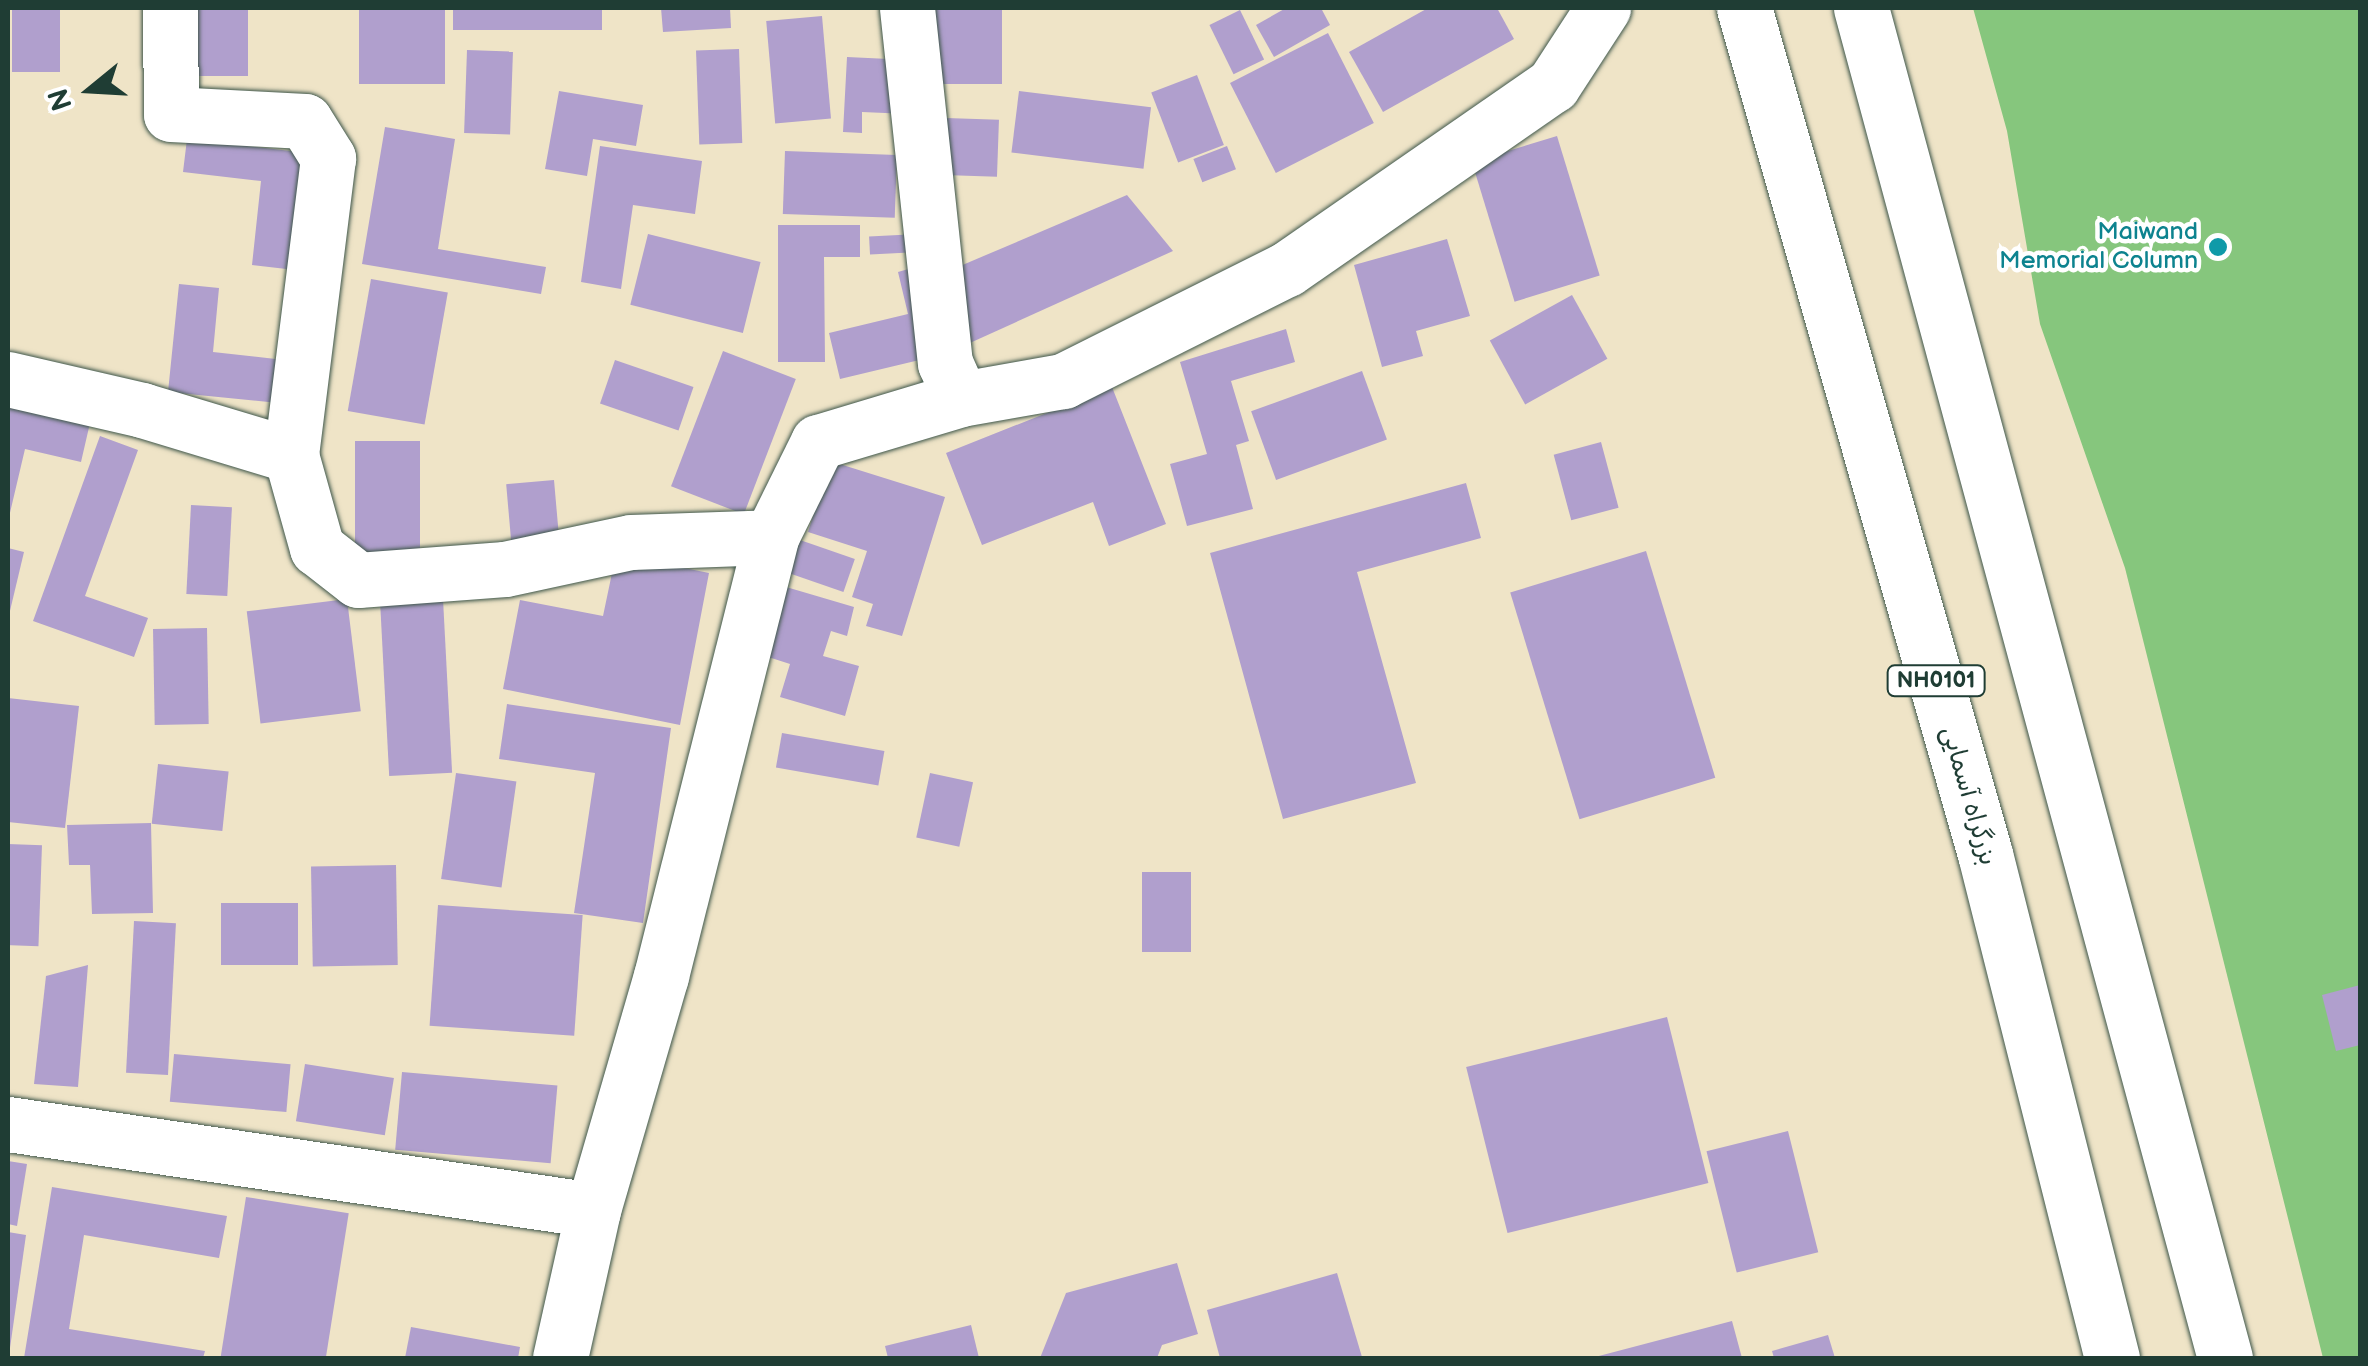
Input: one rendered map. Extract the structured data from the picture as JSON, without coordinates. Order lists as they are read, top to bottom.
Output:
{
  "streets": {
    "main road": ["NH0101", "بزرگراه آسمایی"]
  },
  "places": ["Maiwand Memorial Column"],
  "north": "left"
}
